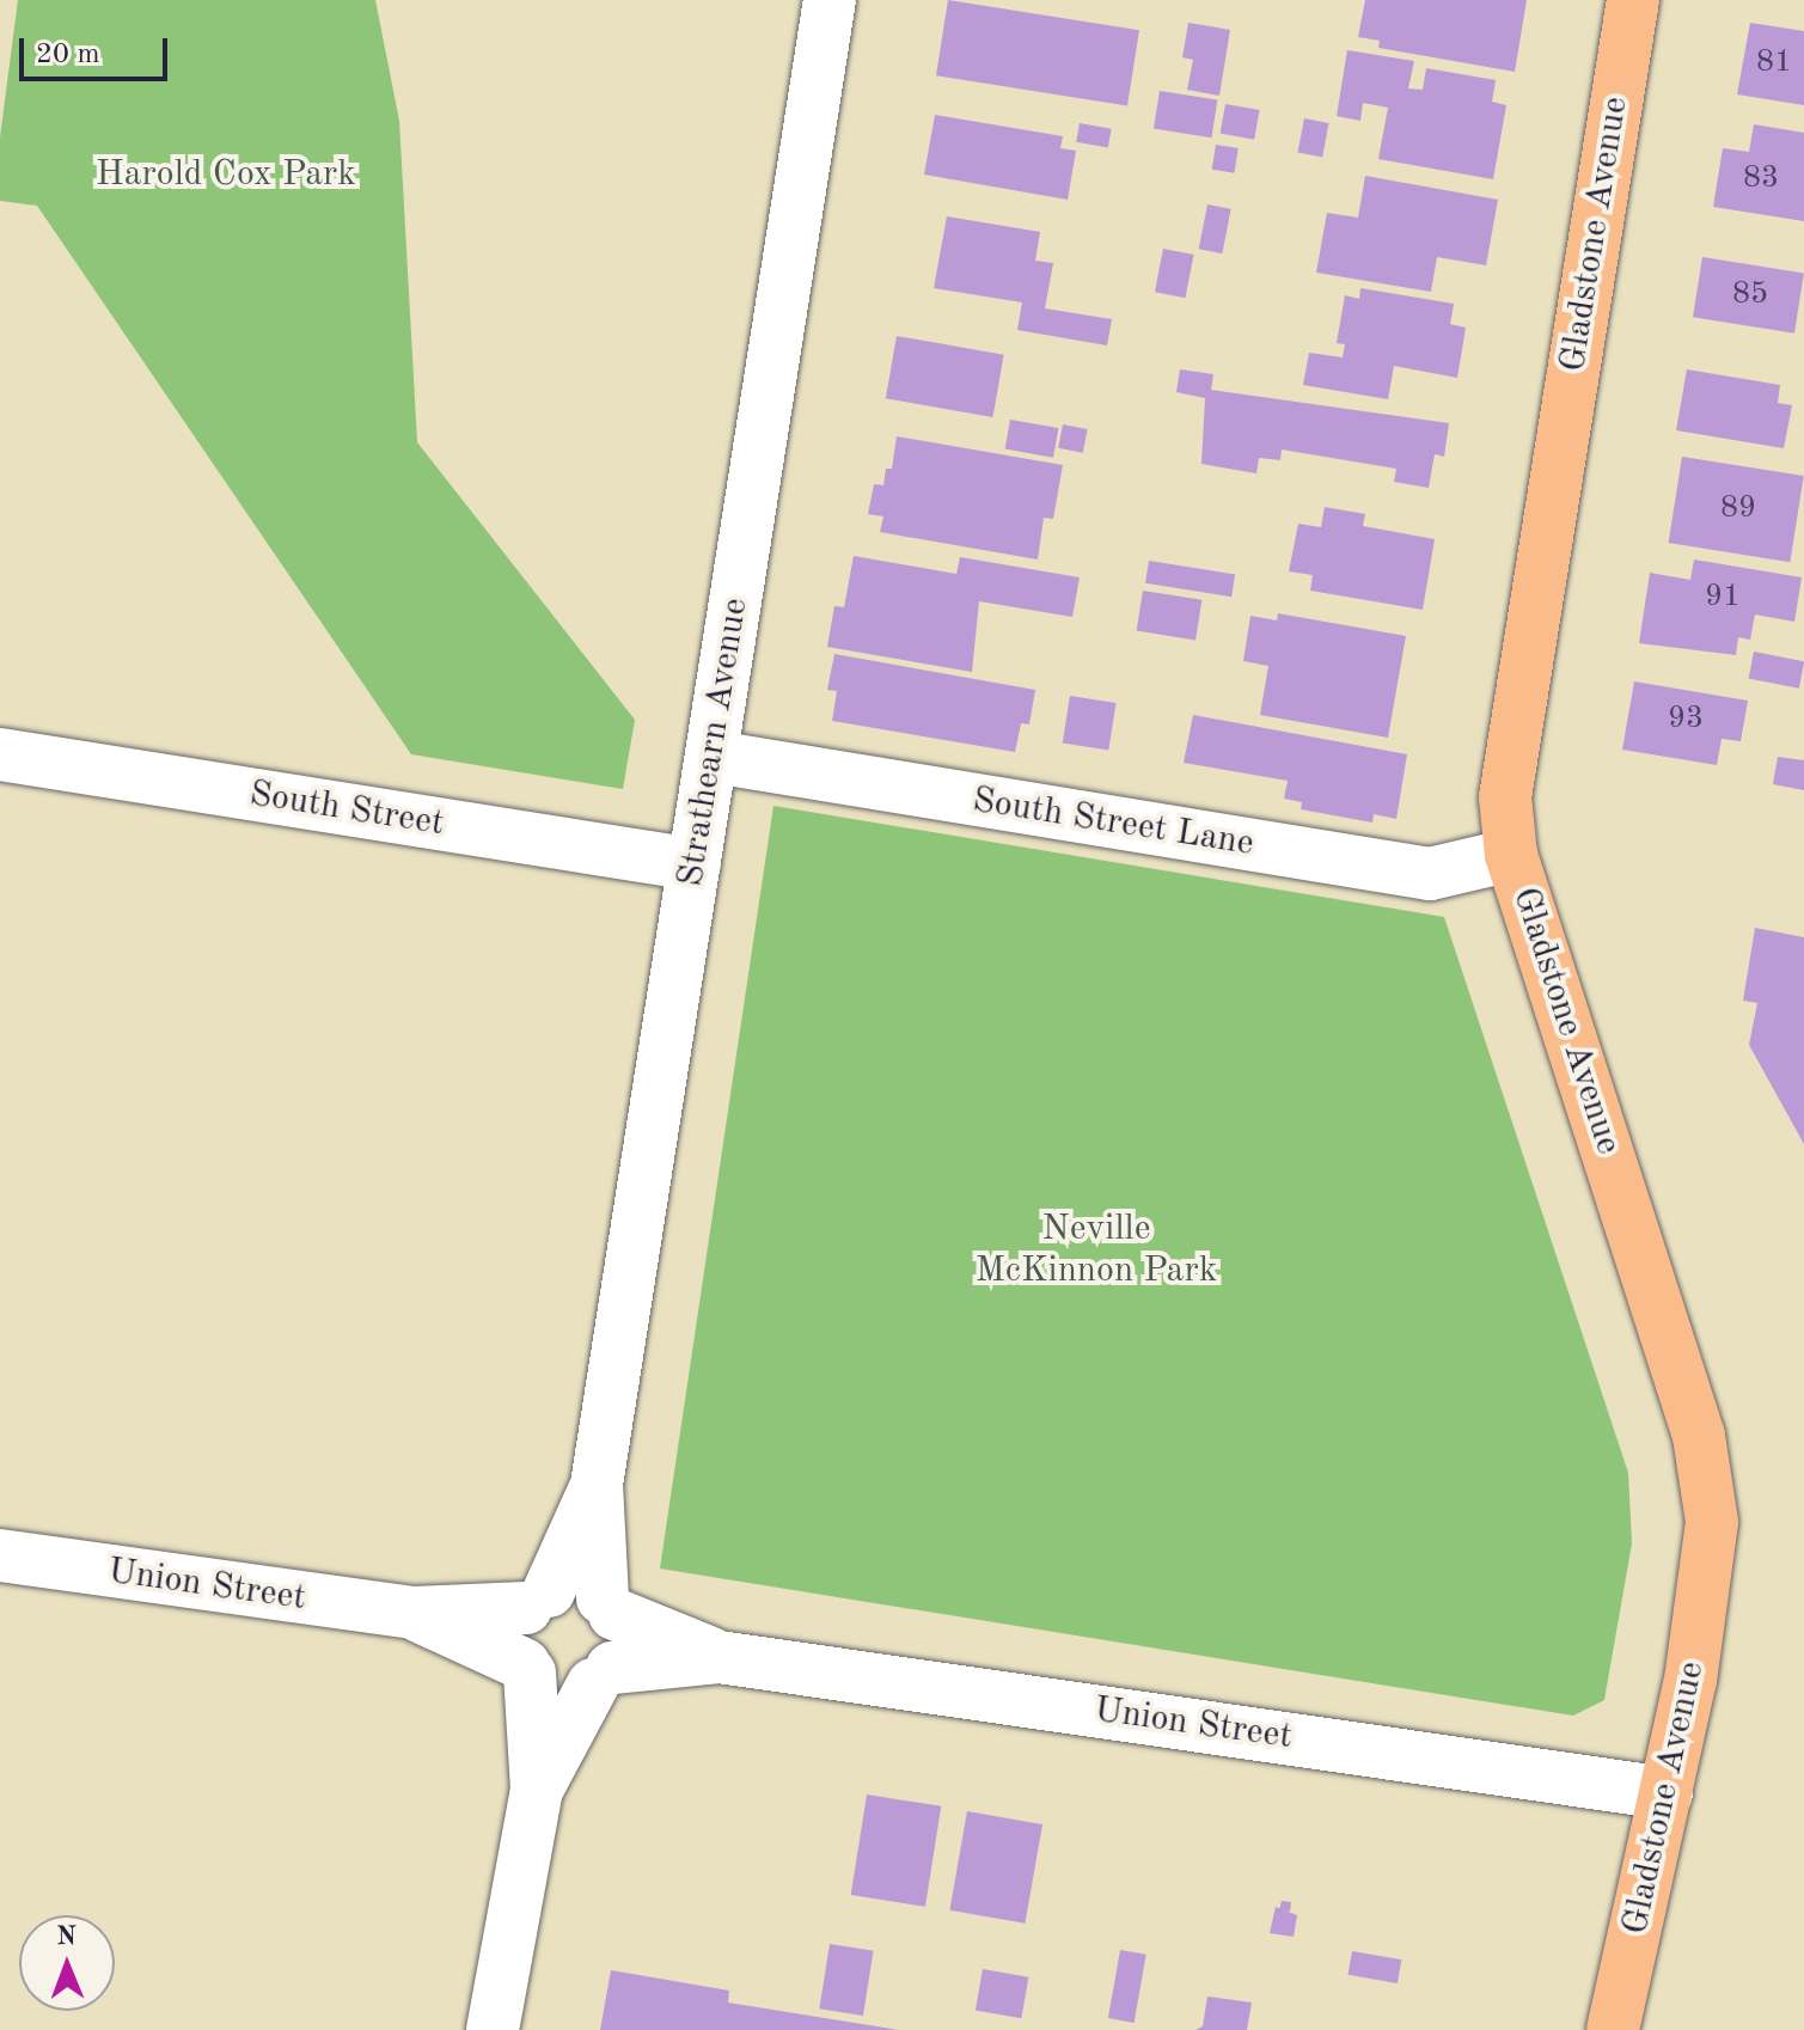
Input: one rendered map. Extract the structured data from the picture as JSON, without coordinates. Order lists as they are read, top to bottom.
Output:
{
  "streets": {
    "main road": ["Gladstone Avenue"],
    "street": [
      "Strathearn Avenue",
      "South Street",
      "South Street Lane",
      "Union Street"
    ]
  },
  "crossings": [
    ["Gladstone Avenue", "South Street Lane"],
    ["Gladstone Avenue", "Union Street"],
    ["Strathearn Avenue", "South Street"],
    ["Strathearn Avenue", "South Street Lane"],
    ["Strathearn Avenue", "Union Street"]
  ],
  "parks": ["Harold Cox Park", "Neville McKinnon Park"],
  "house_numbers": [
    "81",
    "83",
    "85",
    "89",
    "91",
    "93"
  ],
  "scale_bar": "20 m",
  "north": "top"
}
